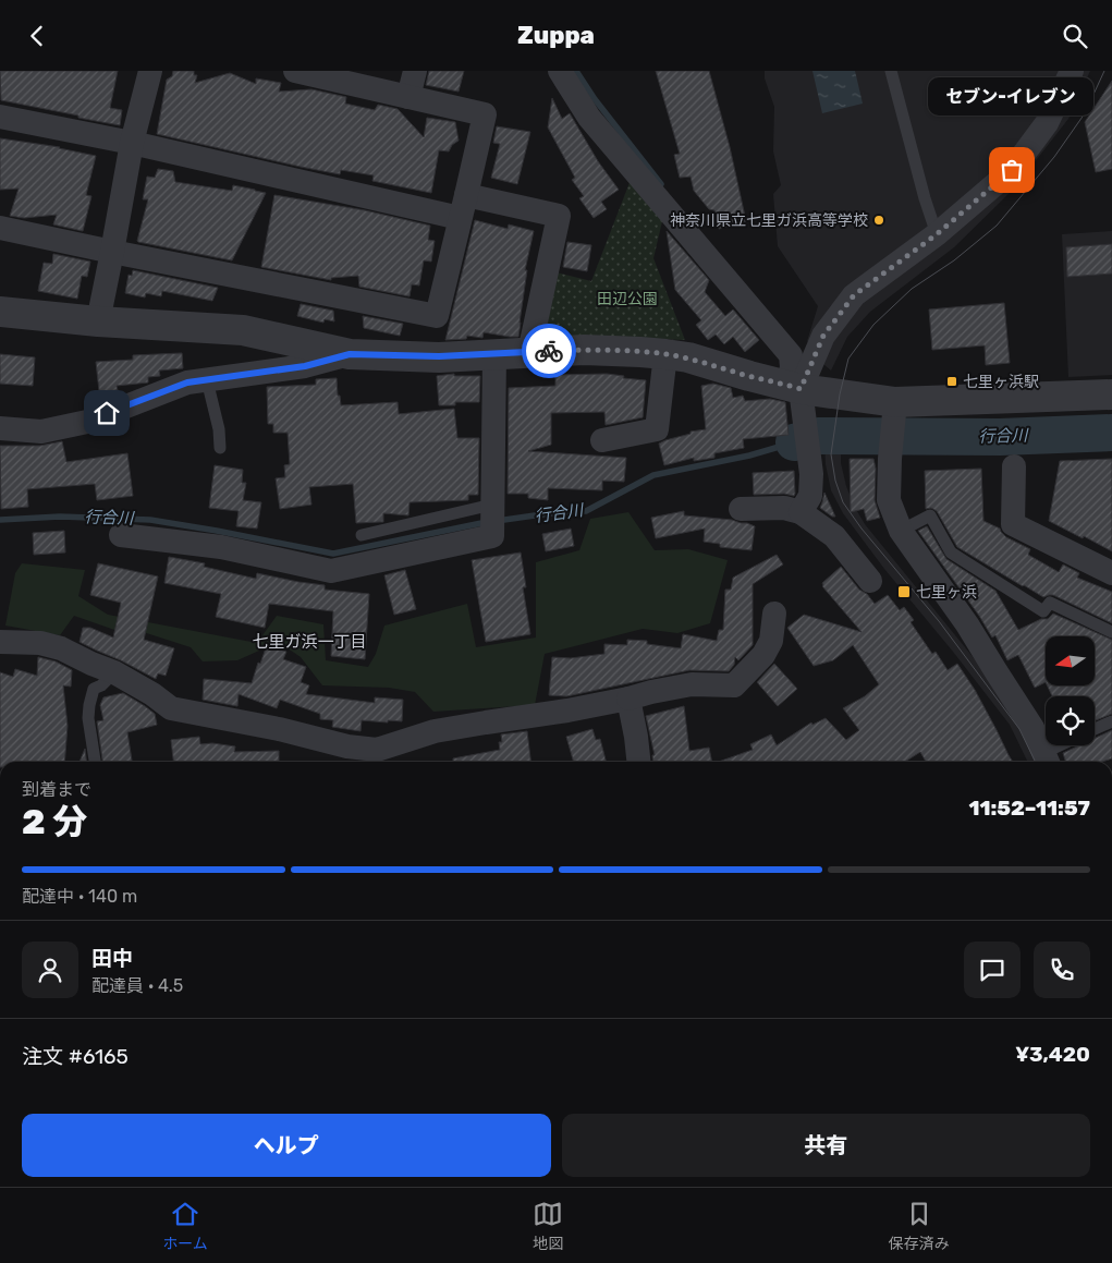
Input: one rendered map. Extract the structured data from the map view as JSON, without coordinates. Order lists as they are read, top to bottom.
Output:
{
  "districts": ["七里ガ浜一丁目"],
  "water": ["行合川"],
  "parks": ["田辺公園"],
  "places": {
    "other": ["セブン-イレブン", "神奈川県立七里ガ浜高等学校"],
    "transit": ["七里ヶ浜駅", "七里ヶ浜"]
  },
  "north": "left",
  "page": {
    "header": "Zuppa",
    "bubble": "セブン-イレブン",
    "heading": ["2 分", "到着まで", "11:52–11:57"],
    "panel": [
      "田中",
      "配達員 · 4.5",
      "注文 #6165",
      "¥3,420"
    ],
    "bar": "配達中 · 140 m",
    "buttons": ["ヘルプ", "共有"],
    "tabs": ["ホーム", "地図", "保存済み"]
  }
}
